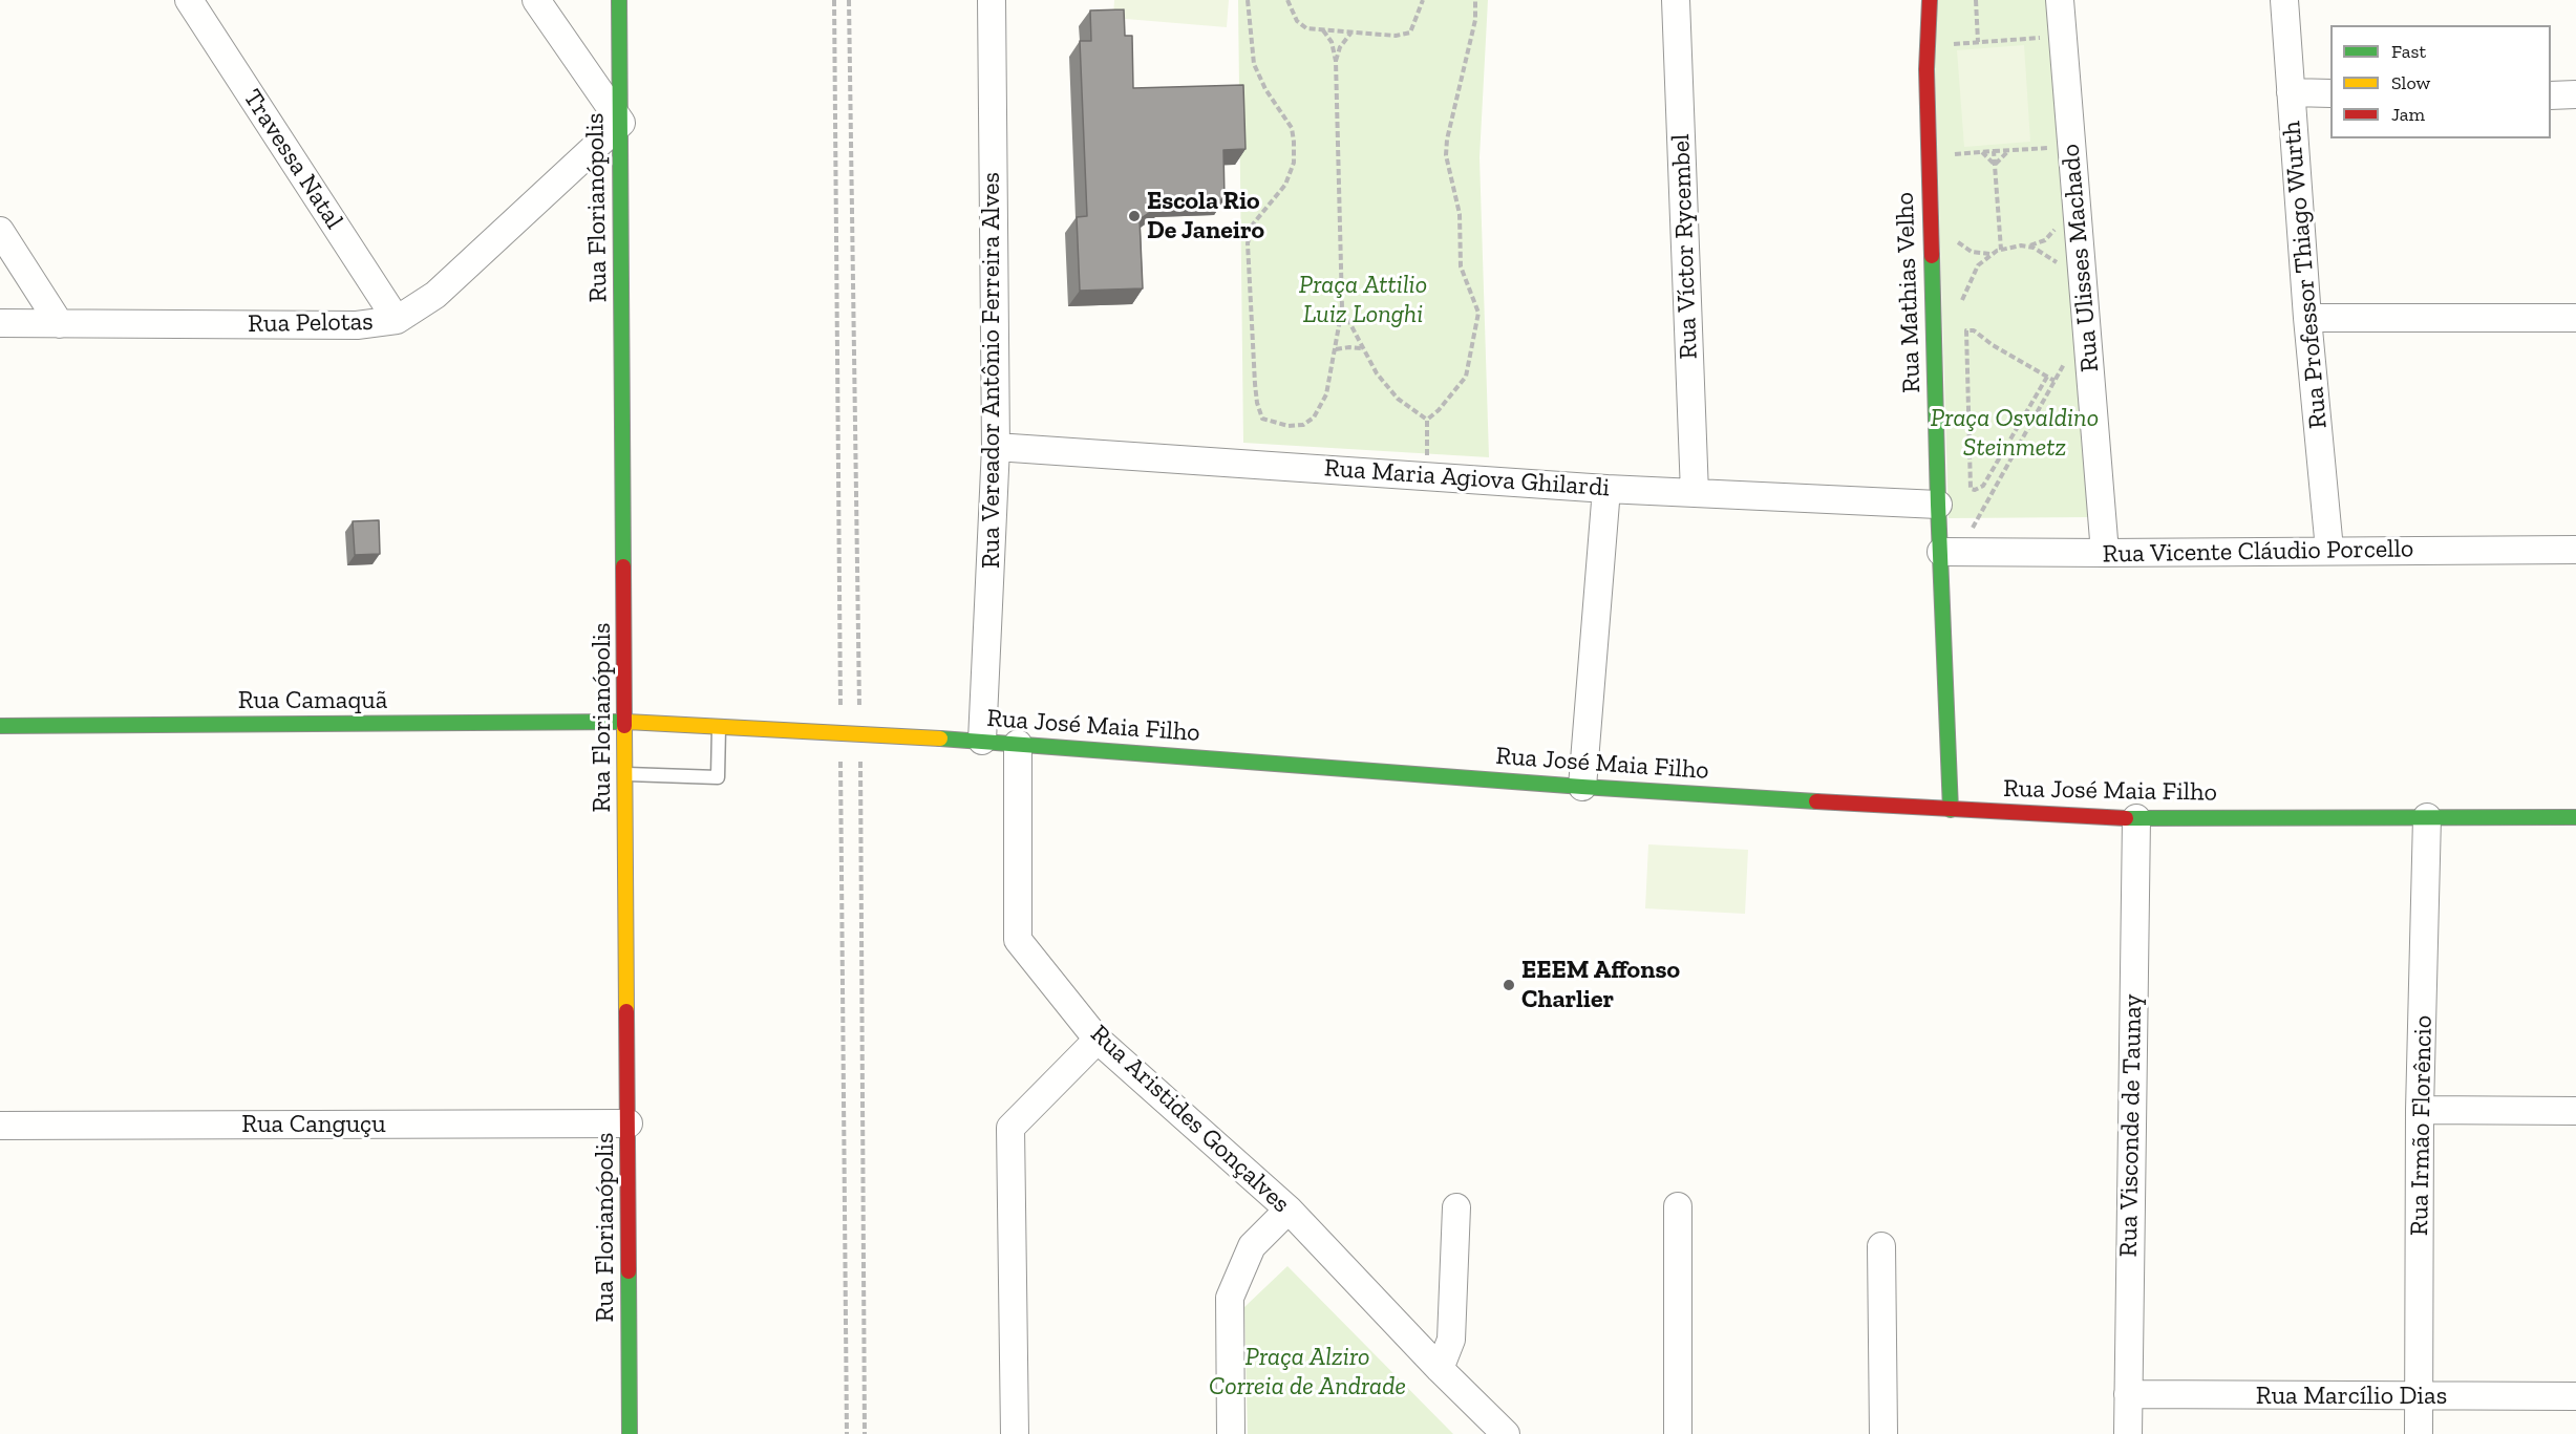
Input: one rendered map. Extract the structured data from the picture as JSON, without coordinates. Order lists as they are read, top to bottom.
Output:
{
  "streets": {
    "street": [
      "Travessa Natal",
      "Rua Florianópolis",
      "Rua Víctor Rycembel",
      "Rua Ulisses Machado",
      "Rua Professor Thiago Wurth",
      "Rua Mathias Velho",
      "Rua Pelotas",
      "Rua Vereador Antônio Ferreira Alves",
      "Rua Maria Agiova Ghilardi",
      "Rua Vicente Cláudio Porcello",
      "Rua Camaquã",
      "Rua José Maia Filho",
      "Rua Aristides Gonçalves",
      "Rua Canguçu",
      "Rua Visconde de Taunay",
      "Rua Irmão Florêncio",
      "Rua Marcílio Dias"
    ]
  },
  "crossings": [
    ["Travessa Natal", "Rua Pelotas"],
    ["Rua Florianópolis", "Rua Pelotas"],
    ["Rua Florianópolis", "Rua Camaquã"],
    ["Rua Florianópolis", "Rua José Maia Filho"],
    ["Rua Florianópolis", "Rua Canguçu"],
    ["Rua Víctor Rycembel", "Rua Maria Agiova Ghilardi"],
    ["Rua Ulisses Machado", "Rua Vicente Cláudio Porcello"],
    ["Rua Professor Thiago Wurth", "Rua Vicente Cláudio Porcello"],
    ["Rua Mathias Velho", "Rua Maria Agiova Ghilardi"],
    ["Rua Mathias Velho", "Rua Vicente Cláudio Porcello"],
    ["Rua Mathias Velho", "Rua José Maia Filho"],
    ["Rua Vereador Antônio Ferreira Alves", "Rua Maria Agiova Ghilardi"],
    ["Rua Vereador Antônio Ferreira Alves", "Rua José Maia Filho"],
    ["Rua Camaquã", "Rua José Maia Filho"],
    ["Rua José Maia Filho", "Rua Aristides Gonçalves"],
    ["Rua José Maia Filho", "Rua Visconde de Taunay"],
    ["Rua José Maia Filho", "Rua Irmão Florêncio"],
    ["Rua Visconde de Taunay", "Rua Marcílio Dias"],
    ["Rua Irmão Florêncio", "Rua Marcílio Dias"]
  ],
  "parks": ["Praça Attilio Luiz Longhi", "Praça Osvaldino Steinmetz", "Praça Alziro Correia de Andrade"],
  "places": ["Escola Rio De Janeiro", "EEEM Affonso Charlier"],
  "legend": ["Fast", "Slow", "Jam"]
}
